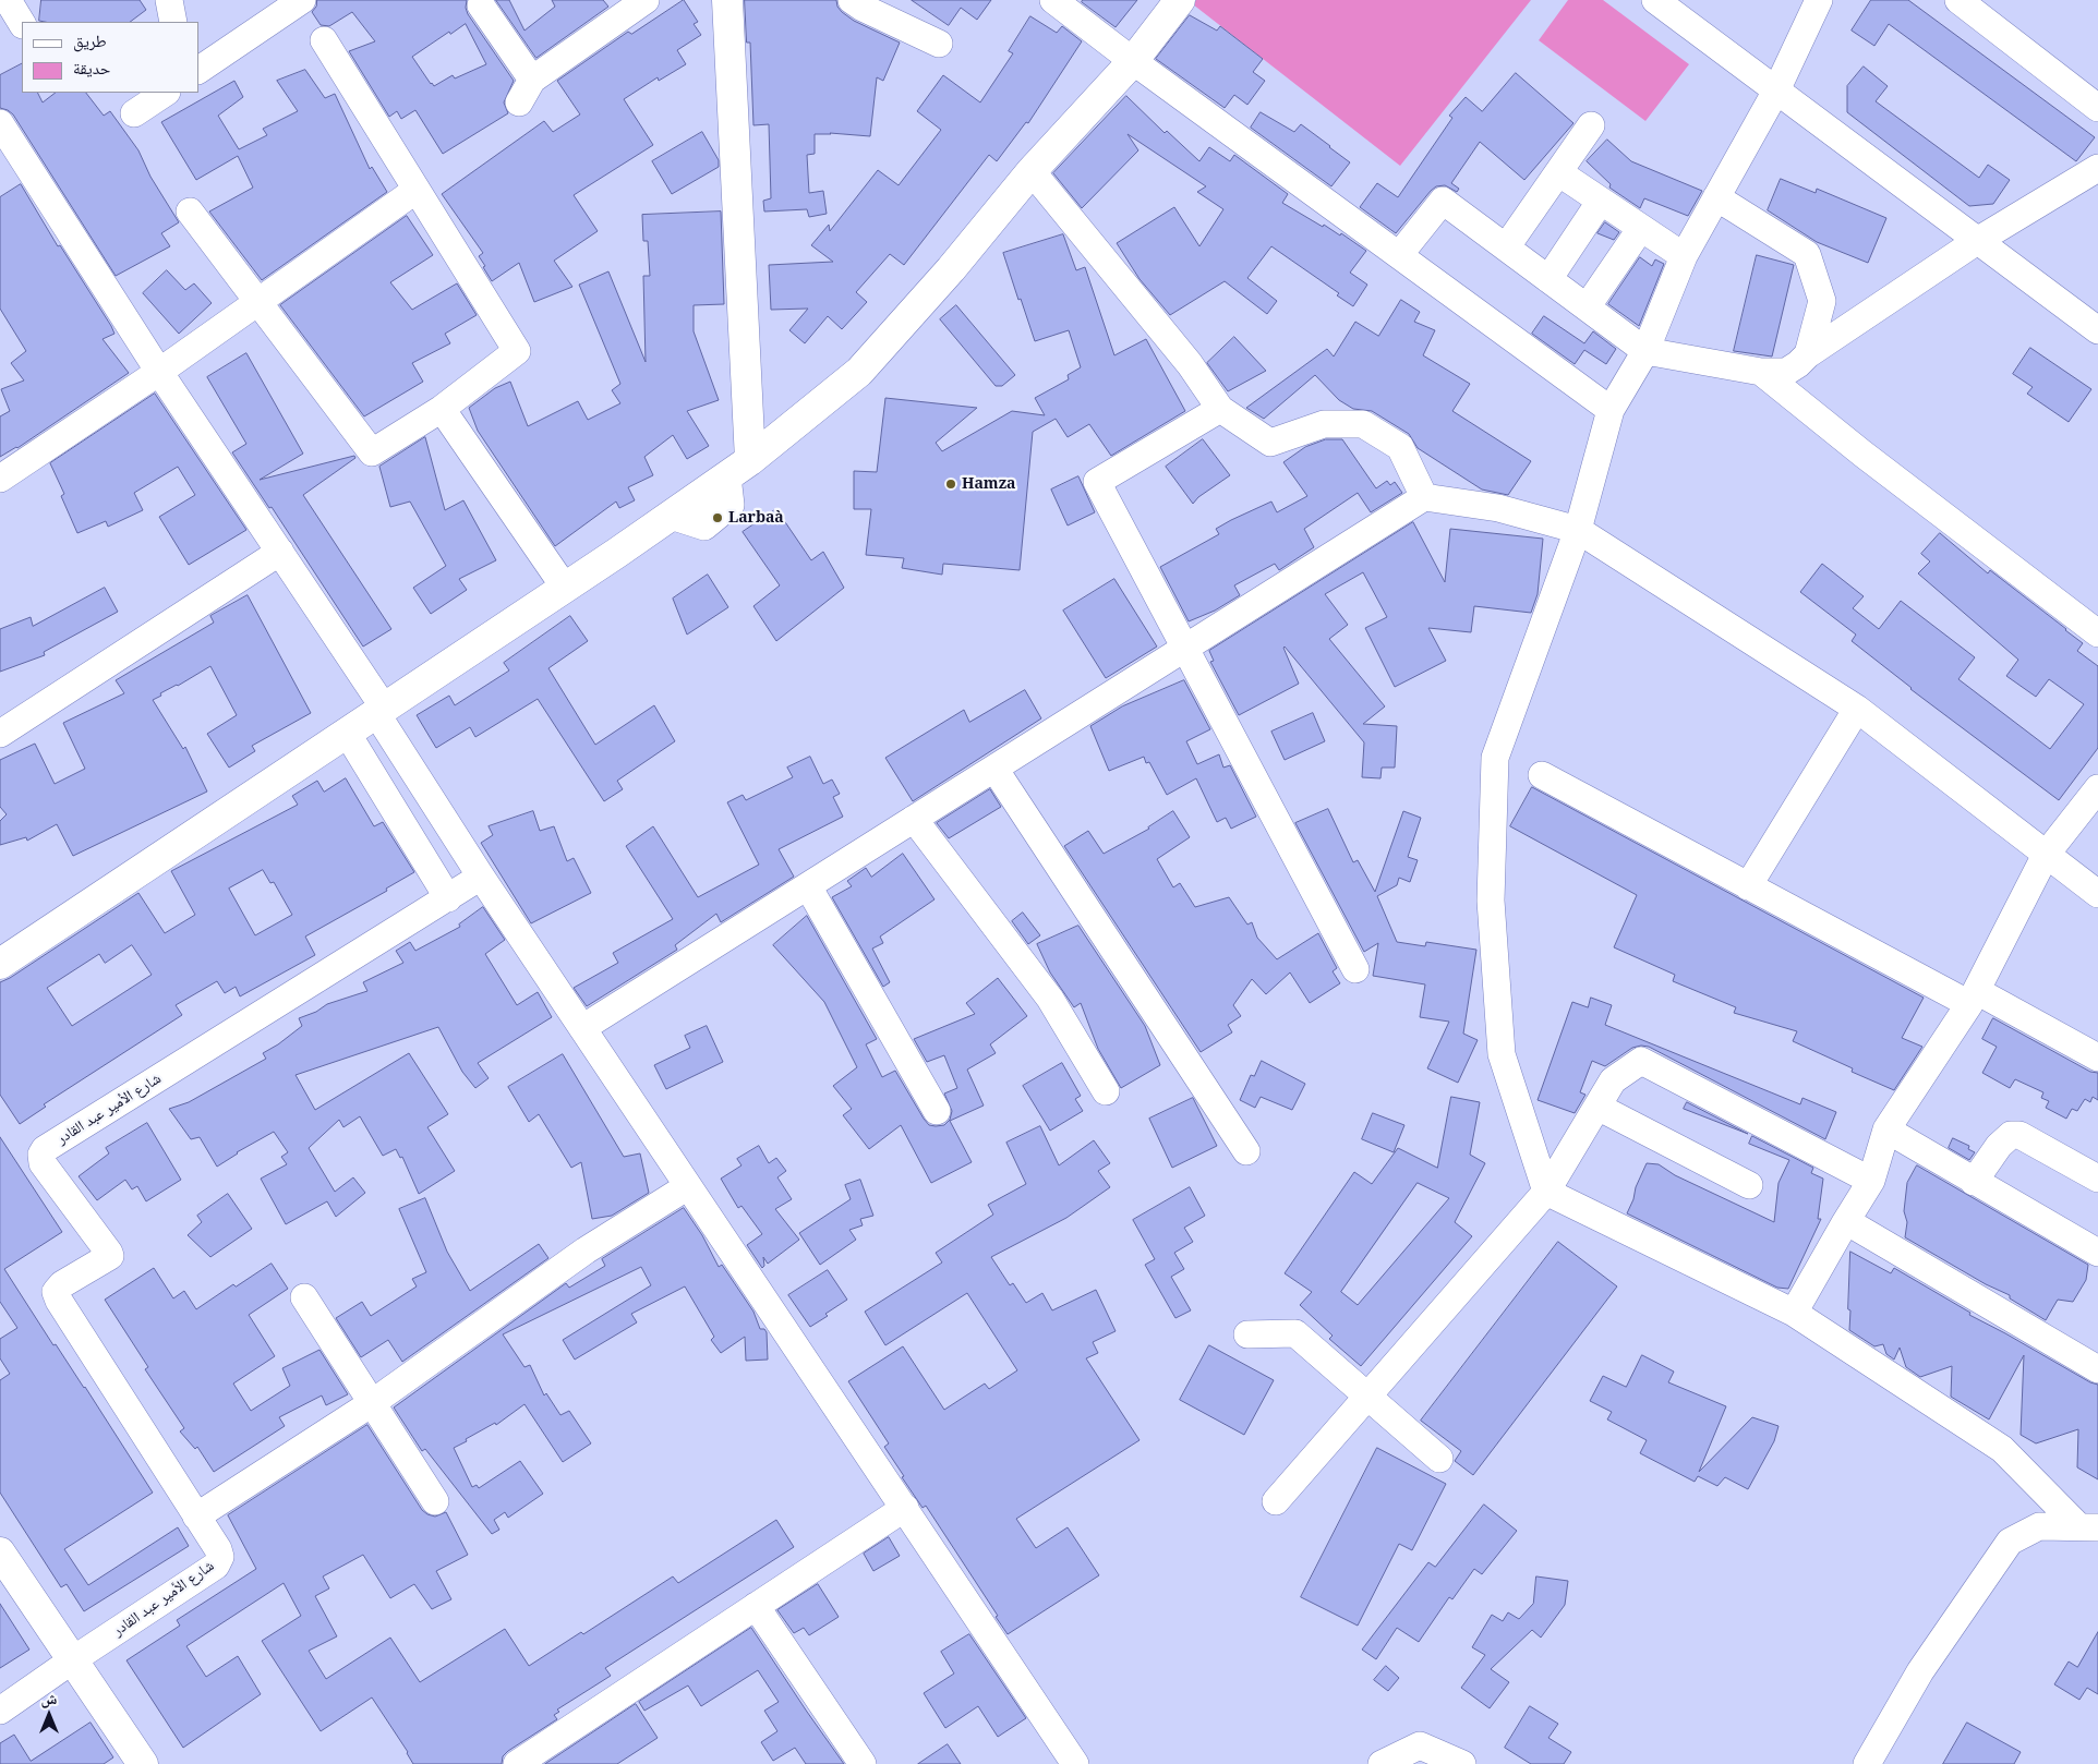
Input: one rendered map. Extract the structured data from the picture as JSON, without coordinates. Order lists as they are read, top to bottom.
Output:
{
  "streets": {
    "street": ["شارع الأمير عبد القادر"]
  },
  "places": ["Hamza", "Larbaà"],
  "legend": ["طريق", "حديقة"],
  "north": "top"
}
